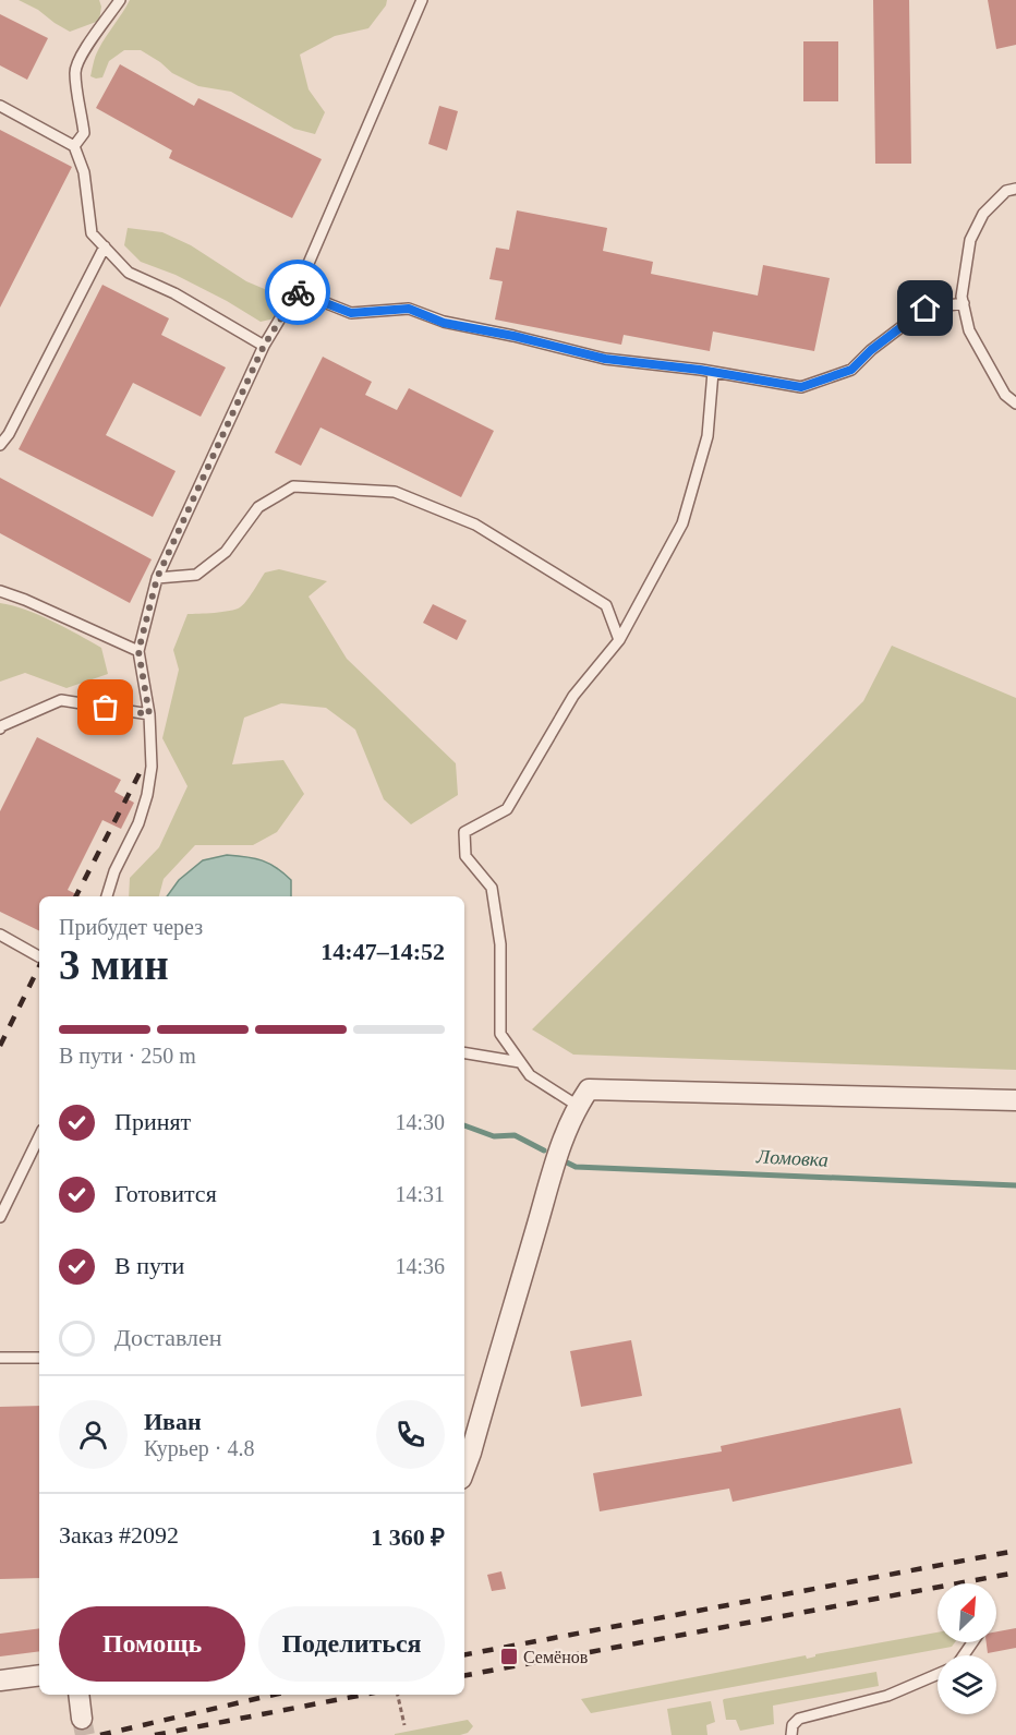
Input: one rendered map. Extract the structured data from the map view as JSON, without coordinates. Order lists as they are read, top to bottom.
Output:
{
  "water": ["Ломовка"],
  "places": {
    "transit": ["Семёнов"]
  },
  "north": "top right",
  "page": {
    "heading": ["3 мин", "Прибудет через", "14:47–14:52"],
    "panel": [
      "Иван",
      "Курьер · 4.8",
      "Заказ #2092",
      "1 360 ₽"
    ],
    "bar": "В пути · 250 m",
    "list": [
      ["Принят", "14:30"],
      ["Готовится", "14:31"],
      ["В пути", "14:36"],
      "Доставлен"
    ],
    "buttons": ["Помощь", "Поделиться"]
  }
}
